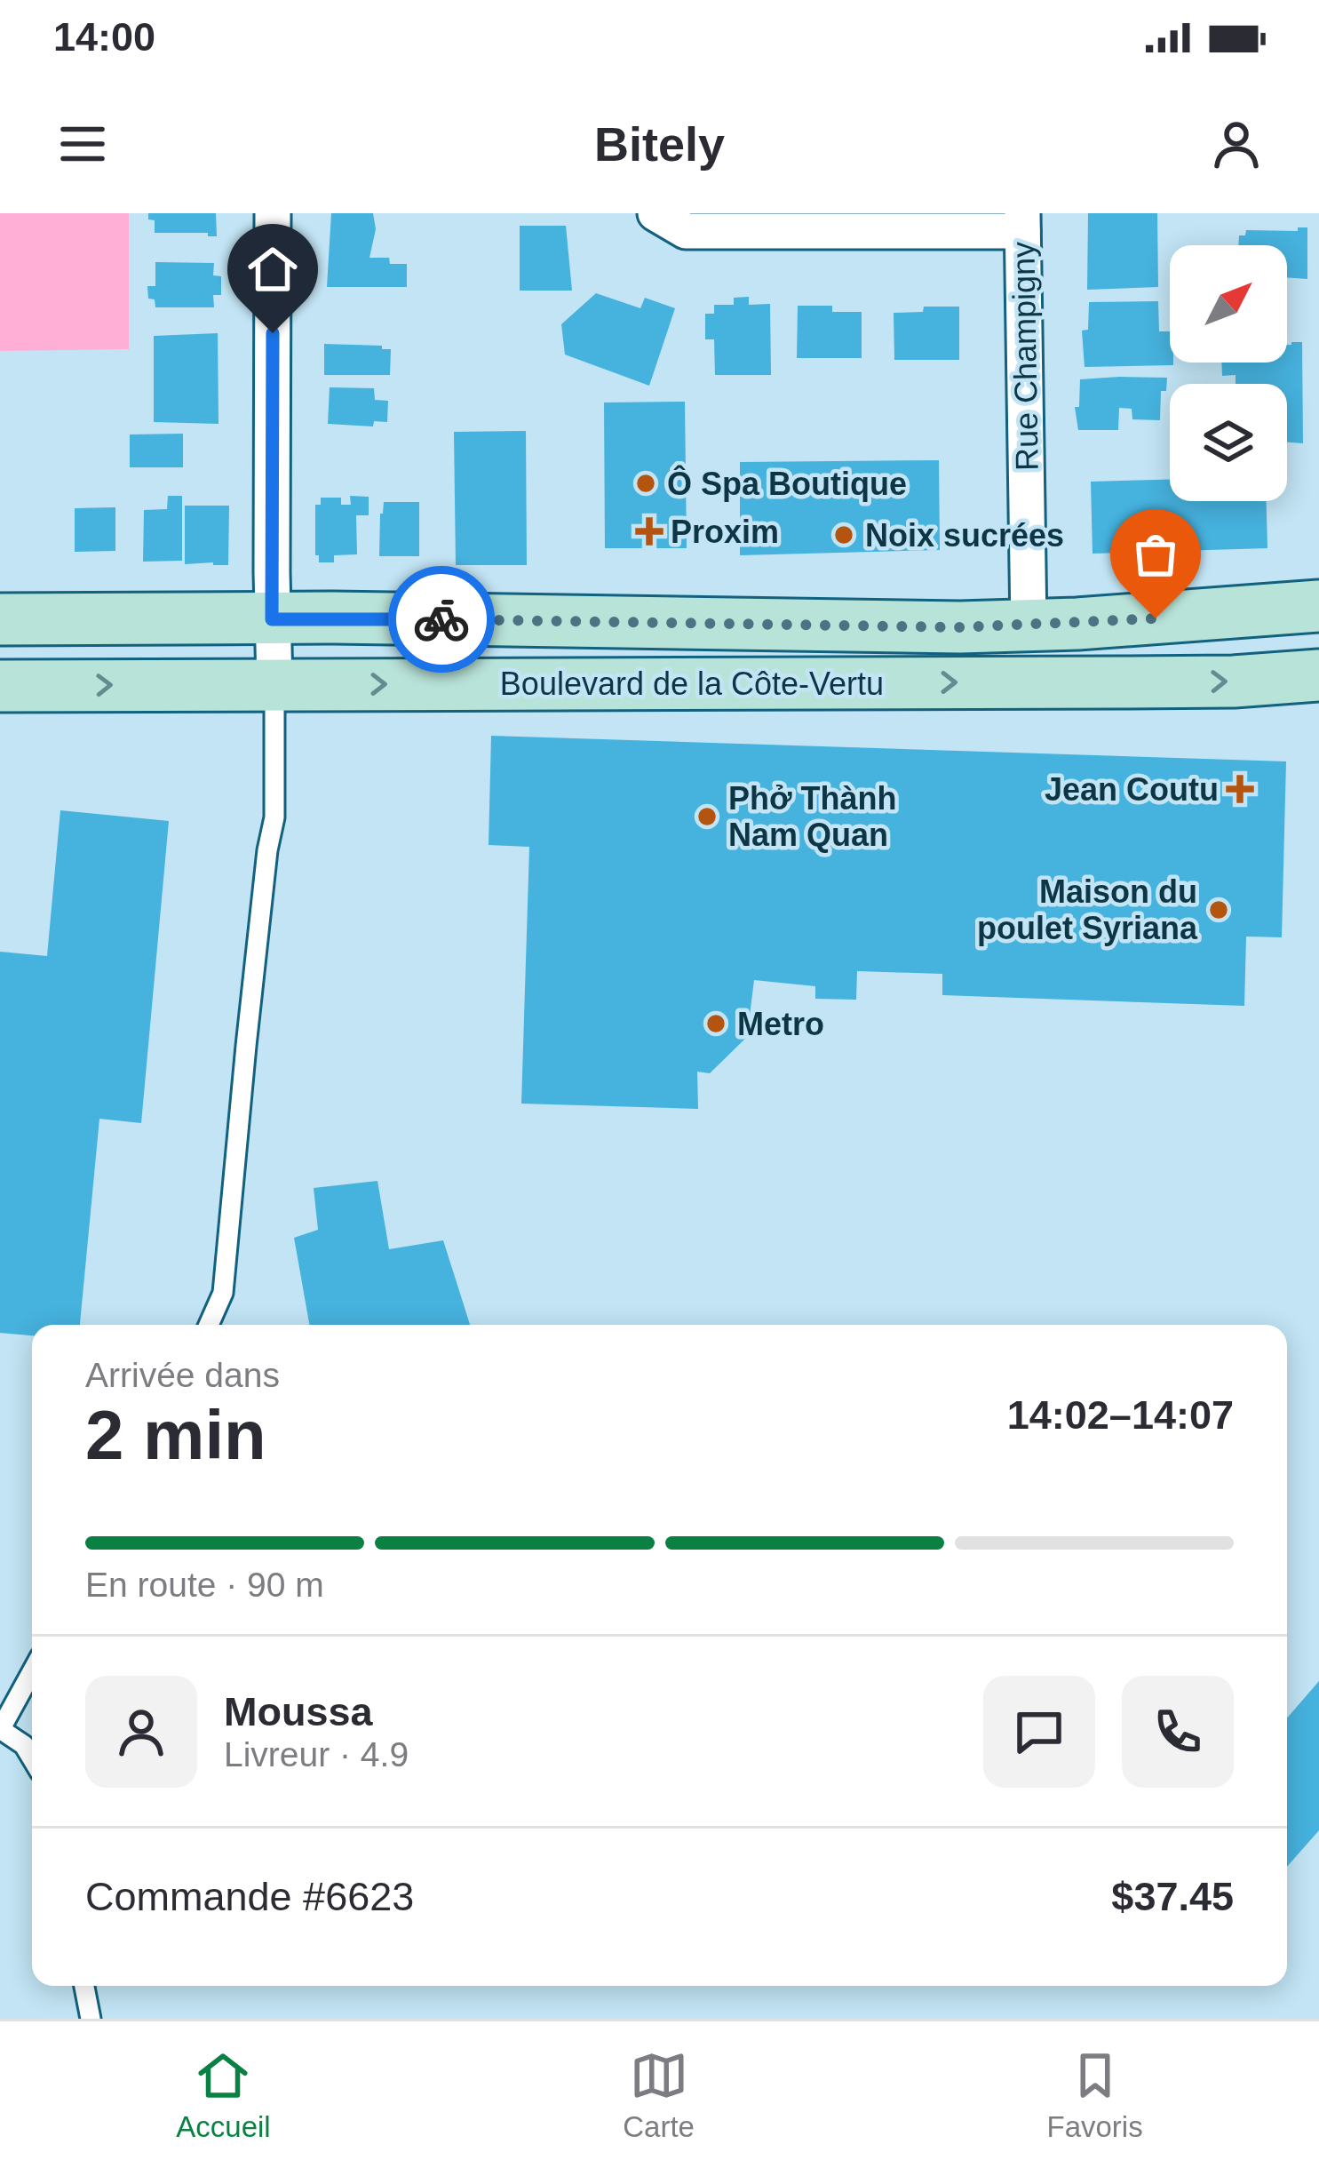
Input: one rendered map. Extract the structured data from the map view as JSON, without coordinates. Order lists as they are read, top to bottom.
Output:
{
  "streets": {
    "main road": ["Boulevard de la Côte-Vertu"],
    "street": ["Rue Champigny"]
  },
  "crossings": [
    ["Rue Champigny", "Boulevard de la Côte-Vertu"]
  ],
  "places": {
    "other": [
      "Ô Spa Boutique",
      "Noix sucrées",
      "Phở Thành Nam Quan",
      "Maison du poulet Syriana",
      "Metro"
    ],
    "health": ["Proxim", "Jean Coutu"]
  },
  "north": "top right",
  "page": {
    "status": "14:00",
    "header": "Bitely",
    "heading": ["2 min", "Arrivée dans", "14:02–14:07"],
    "panel": [
      "Moussa",
      "Livreur · 4.9",
      "Commande #6623",
      "$37.45"
    ],
    "bar": "En route · 90 m",
    "tabs": ["Accueil", "Carte", "Favoris"]
  }
}
